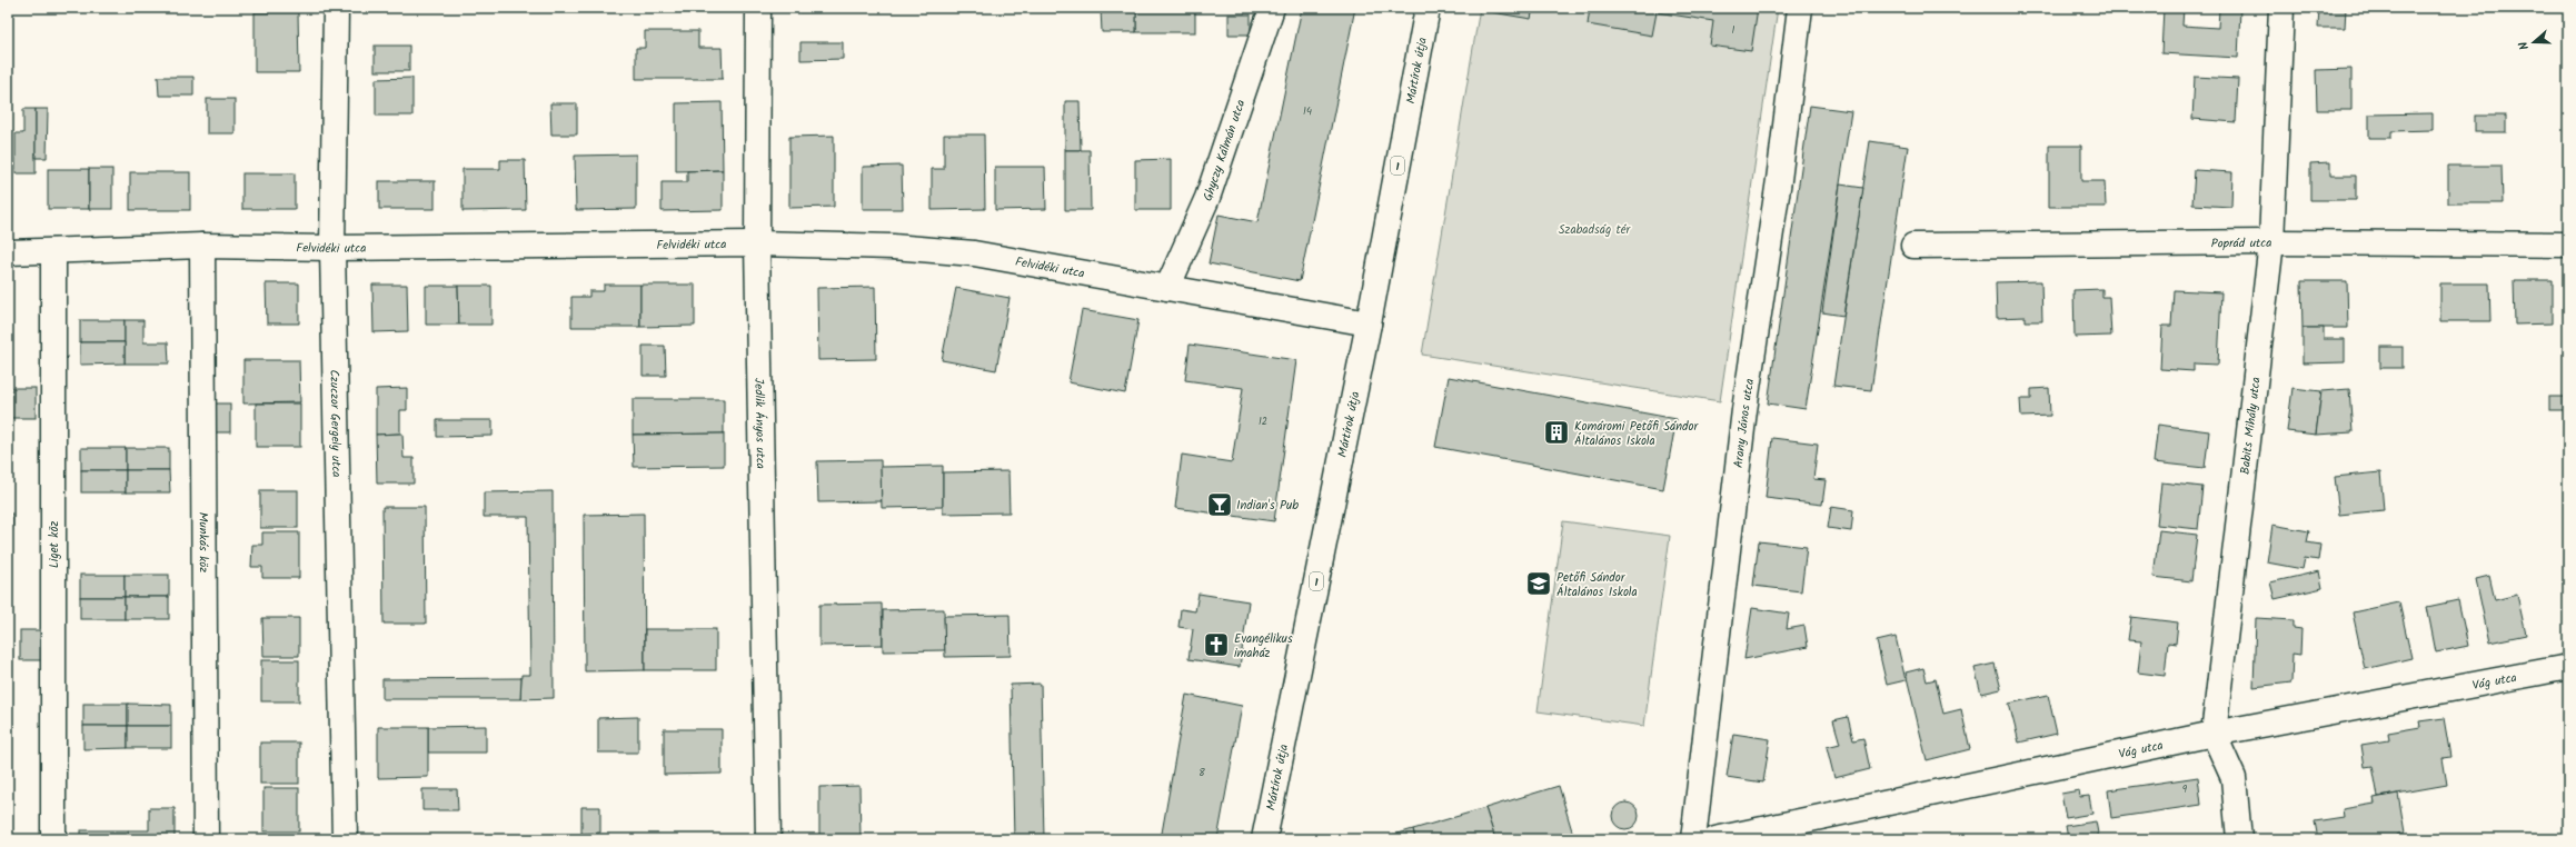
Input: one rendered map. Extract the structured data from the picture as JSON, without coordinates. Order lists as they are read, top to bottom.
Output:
{
  "streets": {
    "street": [
      "Mártírok útja",
      "Ghyczy Kálmán utca",
      "1",
      "Poprád utca",
      "Felvidéki utca",
      "Czuczor Gergely utca",
      "Jedlik Ányos utca",
      "Arany János utca",
      "Babits Mihály utca",
      "Munkás köz",
      "Liget köz",
      "Vág utca"
    ]
  },
  "crossings": [
    ["Mártírok útja", "Felvidéki utca"],
    ["Ghyczy Kálmán utca", "Felvidéki utca"],
    ["Poprád utca", "Babits Mihály utca"],
    ["Felvidéki utca", "Czuczor Gergely utca"],
    ["Felvidéki utca", "Jedlik Ányos utca"],
    ["Felvidéki utca", "Munkás köz"],
    ["Felvidéki utca", "Liget köz"],
    ["Babits Mihály utca", "Vág utca"]
  ],
  "parks": ["Szabadság tér"],
  "places": {
    "building": ["Komáromi Petőfi Sándor Általános Iskola"],
    "bar": ["Indian's Pub"],
    "school or university": ["Petőfi Sándor Általános Iskola"],
    "church": ["Evangélikus imaház"]
  },
  "house_numbers": [
    "1",
    "14",
    "12",
    "8",
    "9"
  ],
  "north": "left"
}
